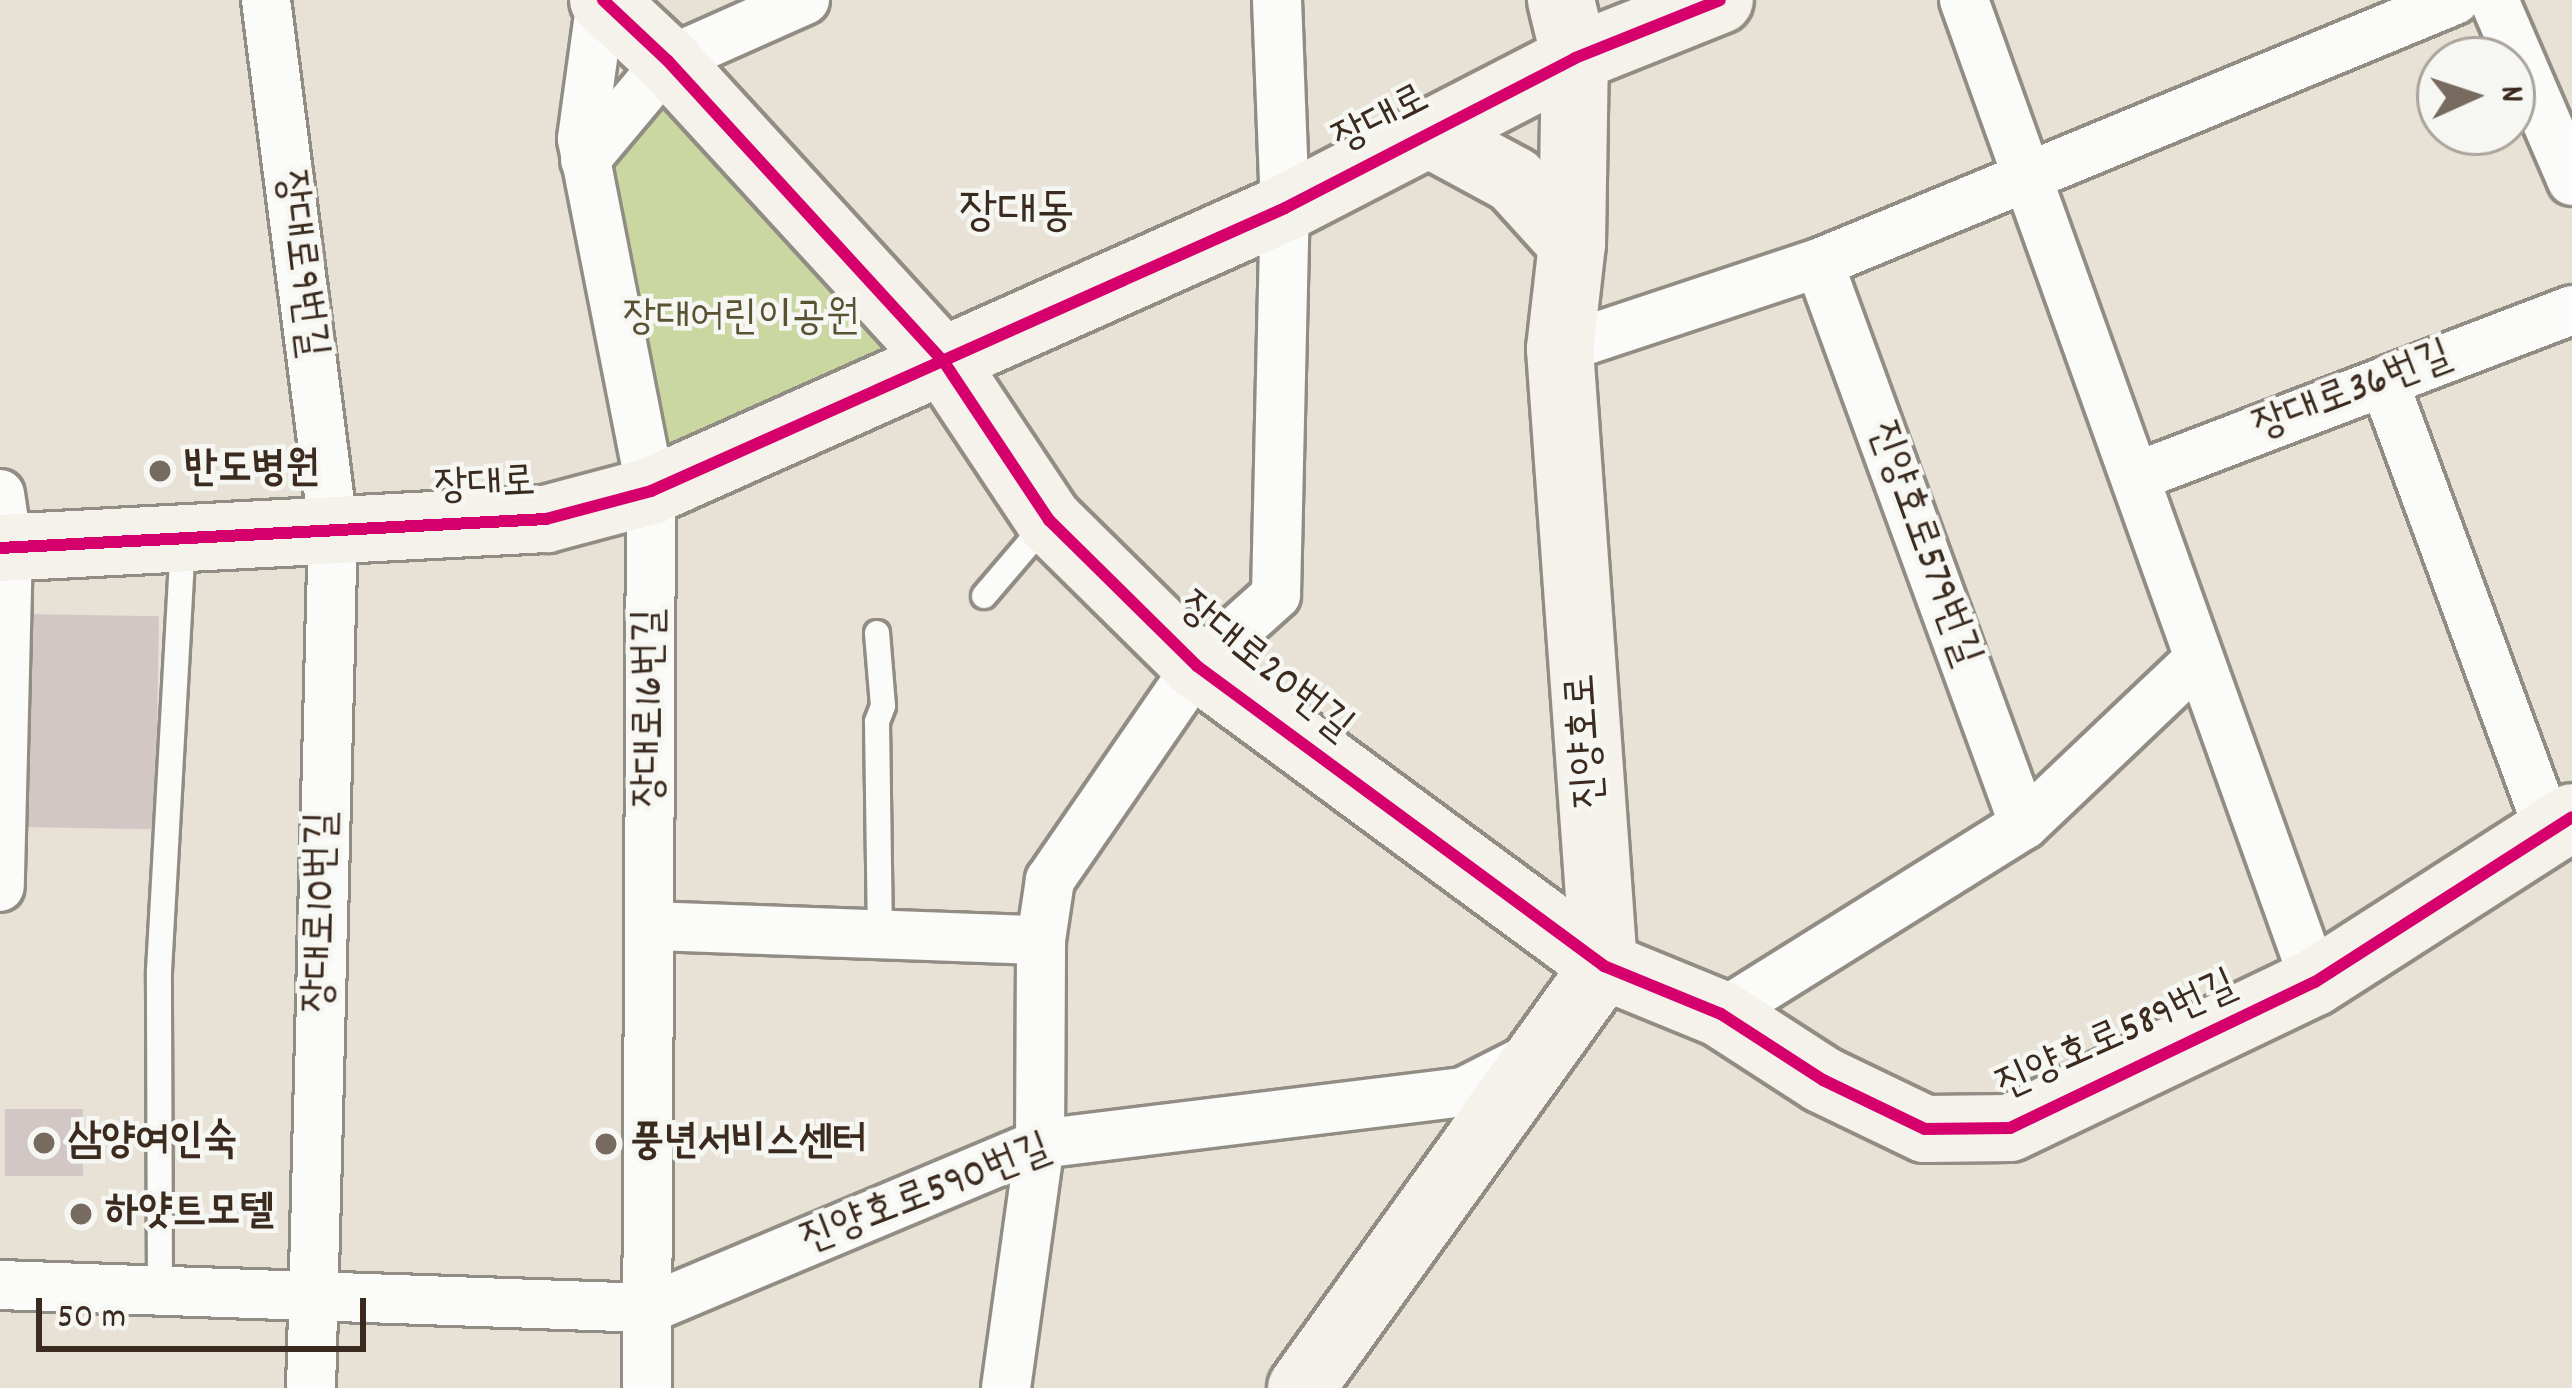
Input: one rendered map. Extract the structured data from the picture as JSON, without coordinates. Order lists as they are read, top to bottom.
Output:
{
  "streets": {
    "street": [
      "장대로",
      "장대로9번길",
      "장대로36번길",
      "진양호로579번길",
      "장대로20번길",
      "장대로16번길",
      "진양호로",
      "장대로10번길",
      "진양호로589번길",
      "진양호로590번길"
    ]
  },
  "crossings": [
    ["장대로", "장대로9번길"],
    ["장대로", "장대로20번길"],
    ["장대로", "장대로16번길"],
    ["장대로", "진양호로"],
    ["장대로", "장대로10번길"],
    ["장대로9번길", "장대로10번길"],
    ["장대로36번길", "진양호로589번길"],
    ["장대로20번길", "진양호로"],
    ["장대로20번길", "진양호로589번길"],
    ["장대로20번길", "진양호로590번길"],
    ["장대로16번길", "진양호로590번길"],
    ["진양호로", "진양호로589번길"],
    ["장대로10번길", "진양호로590번길"]
  ],
  "districts": ["장대동"],
  "parks": ["장대어린이공원"],
  "places": [
    "반도병원",
    "삼양여인숙",
    "풍년서비스센터",
    "하얏트모텔"
  ],
  "scale_bar": "50 m",
  "north": "right"
}
